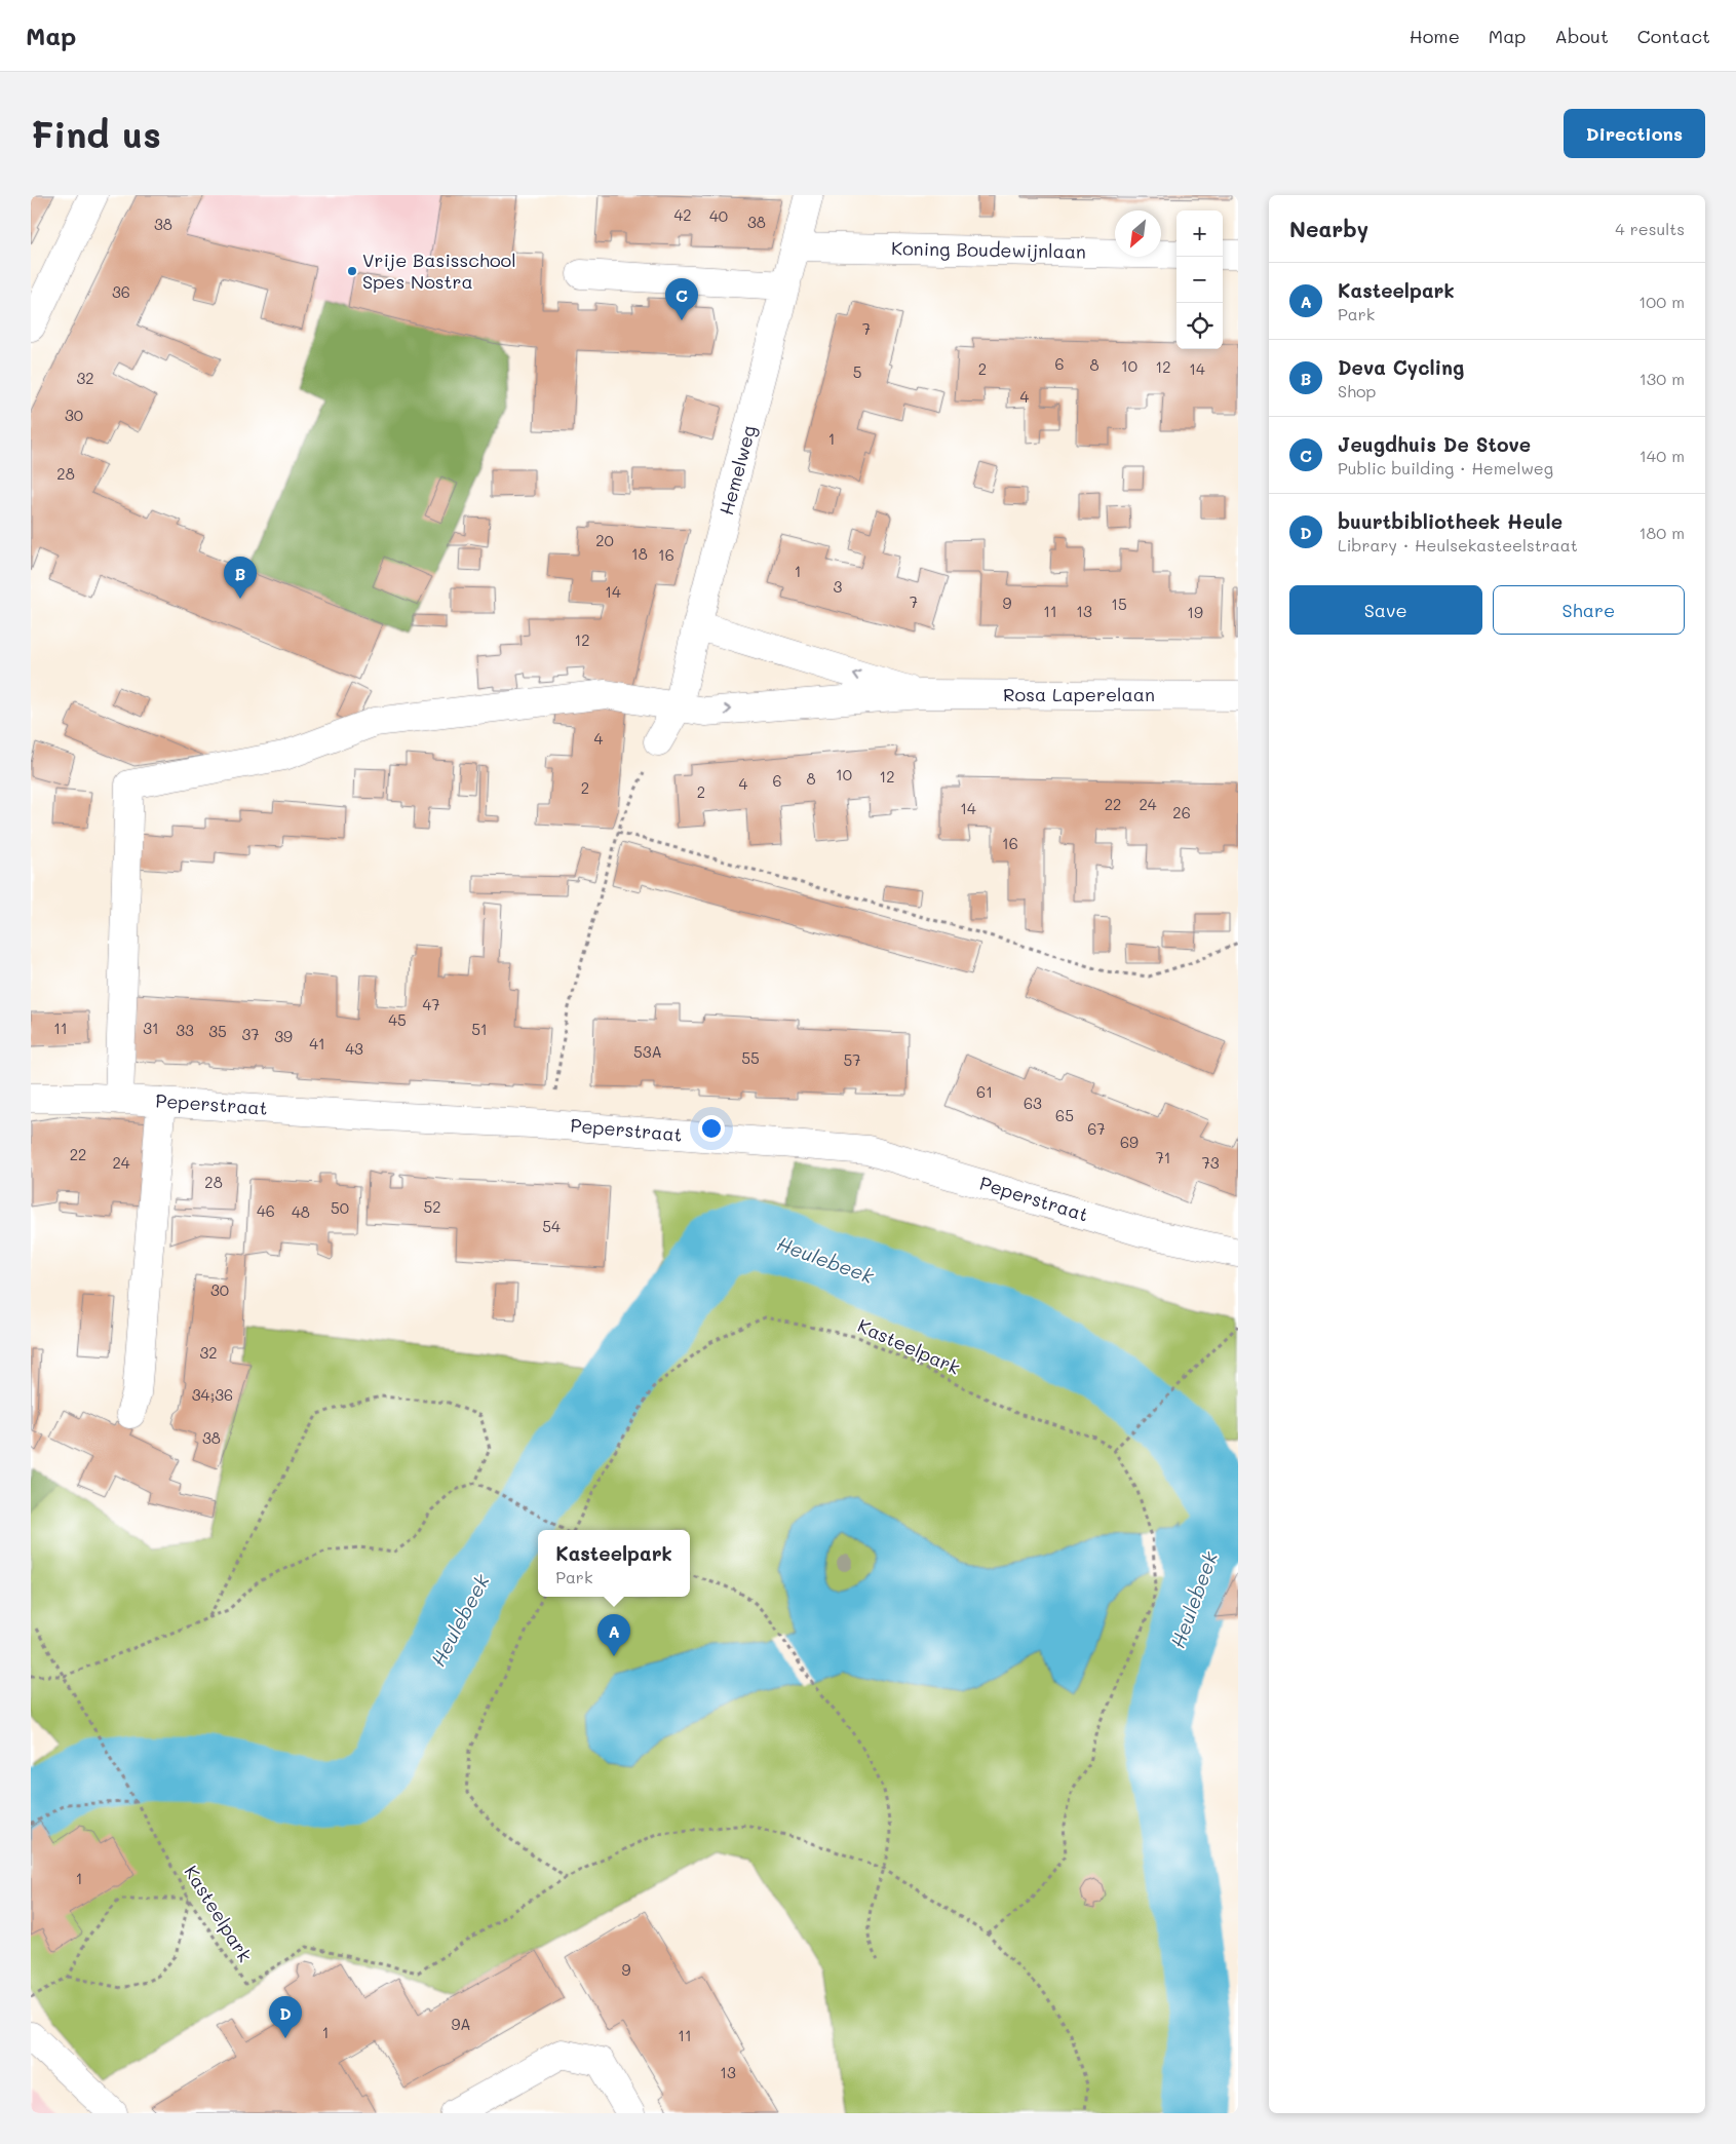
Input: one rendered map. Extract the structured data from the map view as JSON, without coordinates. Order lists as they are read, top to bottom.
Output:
{
  "streets": {
    "street": [
      "Koning Boudewijnlaan",
      "Hemelweg",
      "Rosa Laperelaan",
      "Peperstraat"
    ],
    "path": ["Kasteelpark"]
  },
  "crossings": [
    ["Koning Boudewijnlaan", "Hemelweg"],
    ["Hemelweg", "Rosa Laperelaan"],
    ["Rosa Laperelaan", "Peperstraat"]
  ],
  "water": ["Heulebeek"],
  "places": ["Vrije Basisschool Spes Nostra"],
  "house_numbers": [
    "42",
    "40",
    "38",
    "38",
    "36",
    "7",
    "6",
    "8",
    "10",
    "12",
    "2",
    "14",
    "5",
    "32",
    "4",
    "30",
    "1",
    "28",
    "20",
    "18",
    "16",
    "1",
    "3",
    "14",
    "7",
    "9",
    "15",
    "11",
    "13",
    "19",
    "12",
    "4",
    "10",
    "12",
    "8",
    "6",
    "4",
    "2",
    "2",
    "22",
    "24",
    "14",
    "26",
    "16",
    "47",
    "45",
    "11",
    "31",
    "51",
    "33",
    "35",
    "37",
    "39",
    "41",
    "43",
    "53A",
    "55",
    "57",
    "61",
    "63",
    "65",
    "67",
    "69",
    "22",
    "71",
    "24",
    "73",
    "28",
    "52",
    "50",
    "46",
    "48",
    "54",
    "30",
    "32",
    "34;36",
    "38",
    "1",
    "9",
    "9A",
    "1",
    "11",
    "13"
  ],
  "north": "bottom left",
  "page": {
    "header": "Map",
    "nav": [
      "Home",
      "Map",
      "About",
      "Contact"
    ],
    "buttons": [
      "Directions",
      ["Save", "Share"]
    ],
    "title": "Find us",
    "heading": ["Nearby", "4 results"],
    "map_buttons": ["+", "−"],
    "list": [
      {
        "mark": "A",
        "name": "Kasteelpark",
        "note": "Park",
        "value": "100 m"
      },
      {
        "mark": "B",
        "name": "Deva Cycling",
        "note": "Shop",
        "value": "130 m"
      },
      {
        "mark": "C",
        "name": "Jeugdhuis De Stove",
        "note": "Public building · Hemelweg",
        "value": "140 m"
      },
      {
        "mark": "D",
        "name": "buurtbibliotheek Heule",
        "note": "Library · Heulsekasteelstraat",
        "value": "180 m"
      }
    ],
    "pins": [
      "C",
      "B",
      "A",
      "D"
    ],
    "popup": ["Kasteelpark", "Park"]
  }
}
